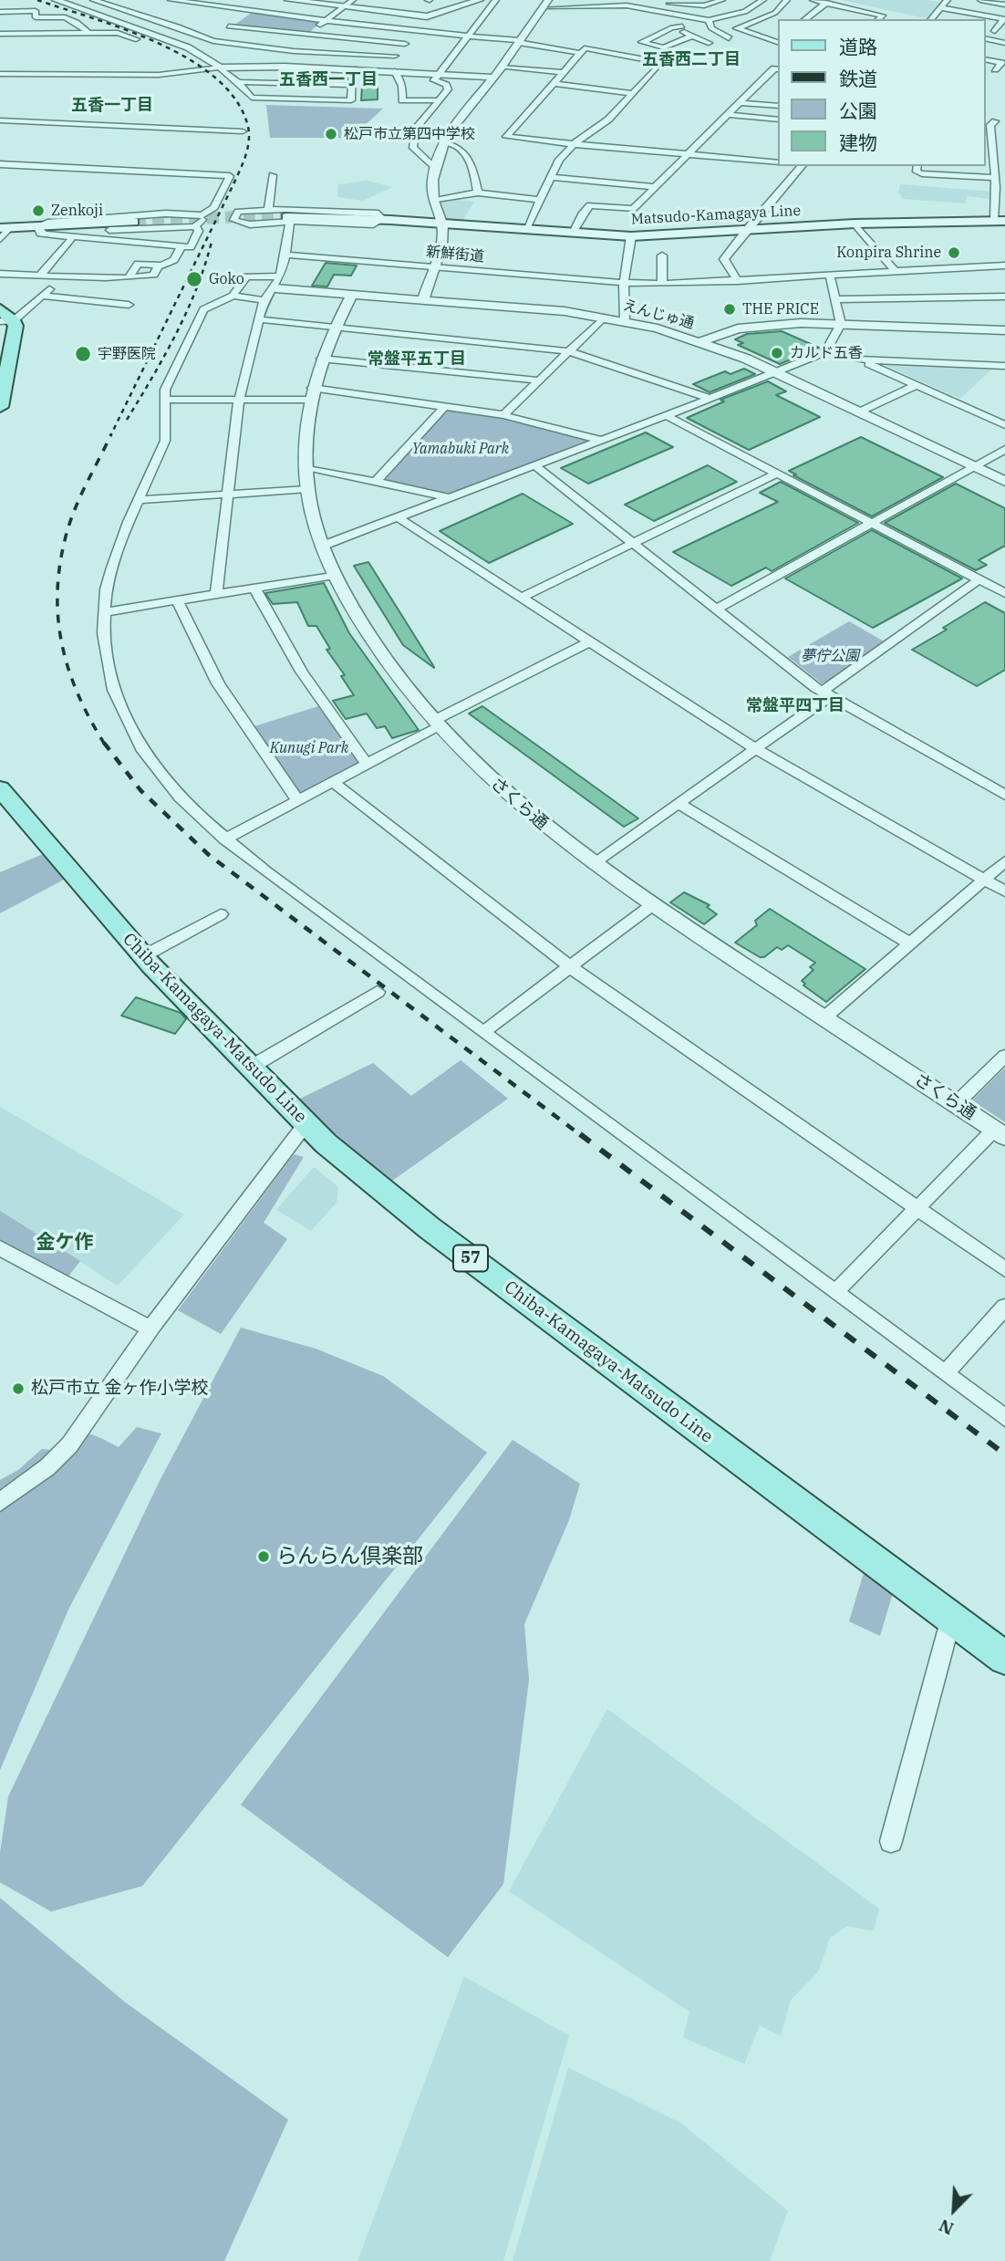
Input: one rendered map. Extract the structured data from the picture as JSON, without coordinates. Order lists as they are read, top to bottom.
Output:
{
  "streets": {
    "main road": ["Matsudo-Kamagaya Line", "Chiba-Kamagaya-Matsudo Line", "57"],
    "street": ["新鮮街道", "えんじゅ通", "さくら通"]
  },
  "crossings": [
    ["えんじゅ通", "さくら通"]
  ],
  "districts": [
    "五香西二丁目",
    "五香西一丁目",
    "五香一丁目",
    "常盤平五丁目",
    "常盤平四丁目",
    "金ケ作"
  ],
  "parks": ["Yamabuki Park", "夢佇公園", "Kunugi Park"],
  "places": [
    "松戸市立第四中学校",
    "Zenkoji",
    "Konpira Shrine",
    "Goko",
    "THE PRICE",
    "カルド五香",
    "宇野医院",
    "松戸市立 金ヶ作小学校",
    "らんらん倶楽部"
  ],
  "legend": [
    "道路",
    "鉄道",
    "公園",
    "建物"
  ],
  "north": "bottom left"
}
